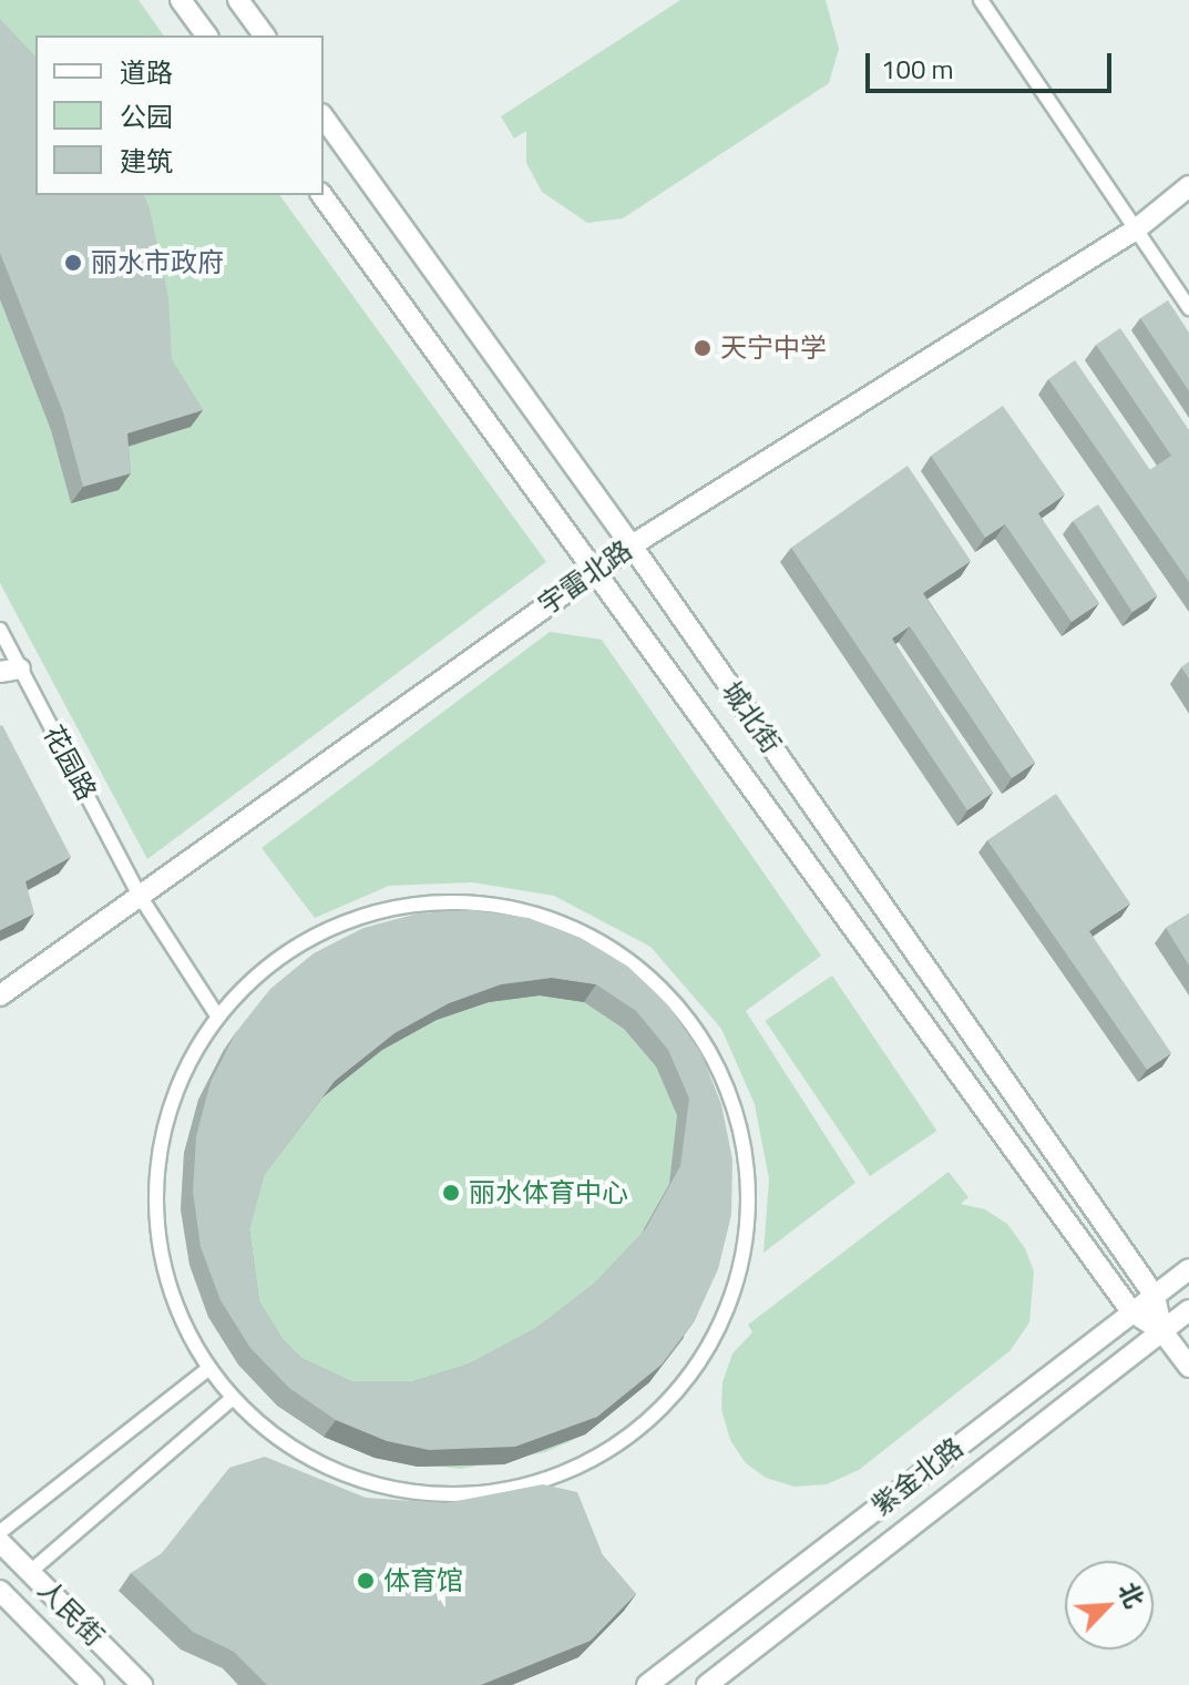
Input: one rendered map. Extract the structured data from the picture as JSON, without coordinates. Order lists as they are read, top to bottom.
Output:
{
  "streets": {
    "main road": [
      "宇雷北路",
      "城北街",
      "紫金北路",
      "人民街"
    ],
    "street": ["花园路"]
  },
  "crossings": [
    ["宇雷北路", "城北街"],
    ["宇雷北路", "花园路"],
    ["城北街", "紫金北路"]
  ],
  "places": [
    "丽水市政府",
    "天宁中学",
    "丽水体育中心",
    "体育馆"
  ],
  "legend": ["道路", "公园", "建筑"],
  "scale_bar": "100 m",
  "north": "top right"
}
